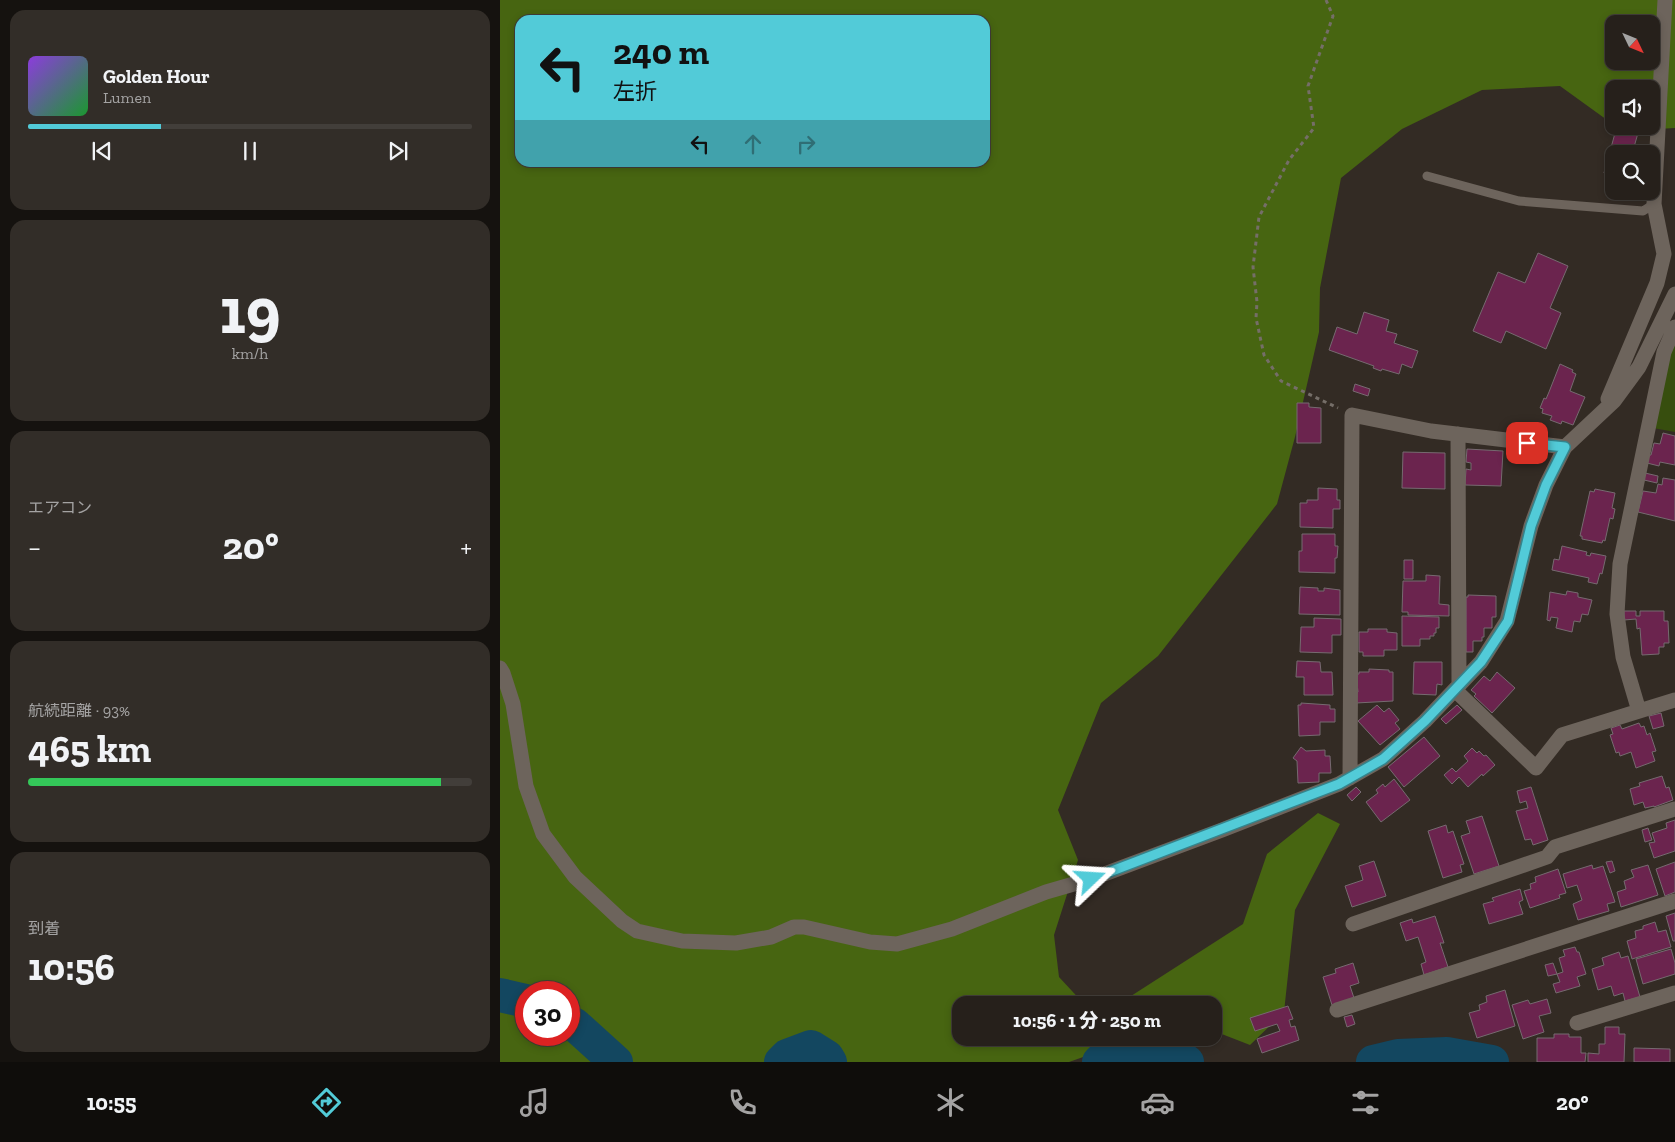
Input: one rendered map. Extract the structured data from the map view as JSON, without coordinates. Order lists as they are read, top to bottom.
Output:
{
  "north": "bottom right",
  "page": {
    "turn": ["240 m", "左折"],
    "song": ["Golden Hour", "Lumen"],
    "tile": [
      ["19", "km/h"],
      "エアコン",
      ["航続距離 · 93%", "465 km"],
      ["到着", "10:56"]
    ],
    "heat": ["−", "20°", "+"],
    "limit": "30",
    "trip": "10:56 · 1 分 · 250 m",
    "tabs": ["10:55", "20°"]
  }
}
